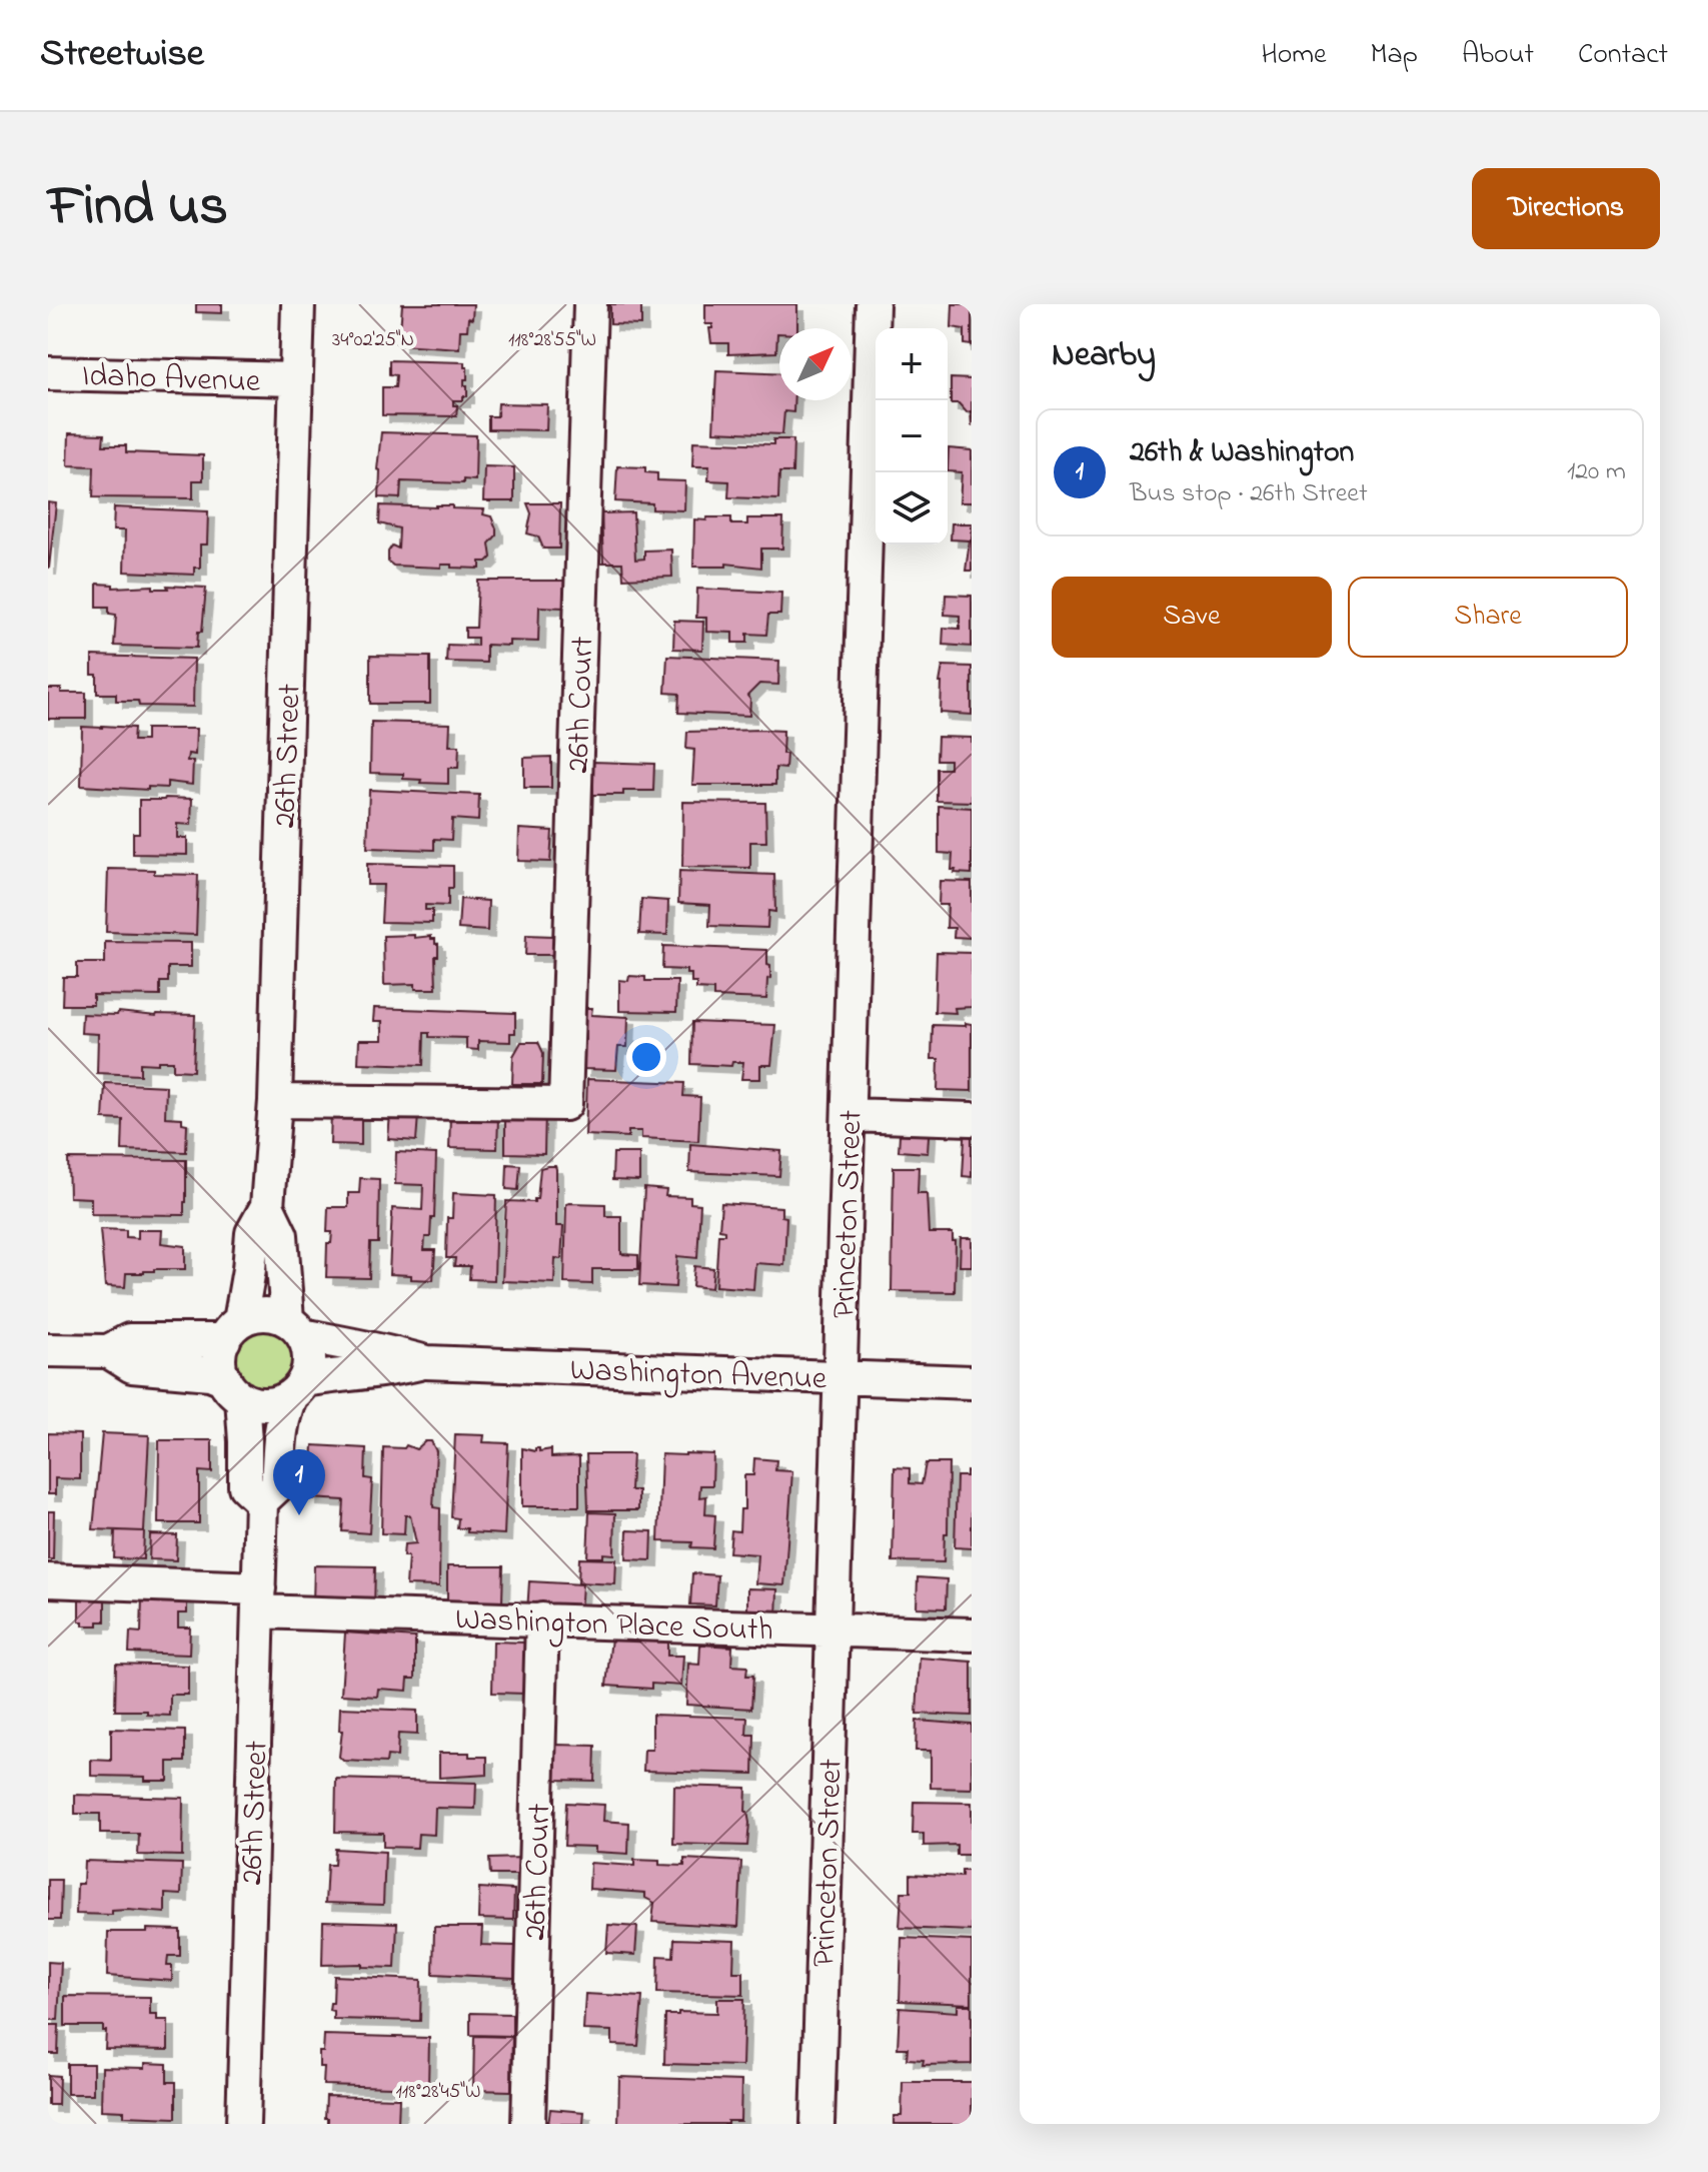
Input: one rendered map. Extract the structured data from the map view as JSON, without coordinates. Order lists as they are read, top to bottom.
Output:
{
  "streets": {
    "street": [
      "Idaho Avenue",
      "26th Court",
      "26th Street",
      "Princeton Street",
      "Washington Avenue",
      "Washington Place South"
    ]
  },
  "crossings": [
    ["Idaho Avenue", "26th Street"],
    ["26th Court", "26th Street"],
    ["26th Court", "Washington Place South"],
    ["26th Street", "Washington Avenue"],
    ["26th Street", "Washington Place South"],
    ["Princeton Street", "Washington Avenue"],
    ["Princeton Street", "Washington Place South"]
  ],
  "north": "top right",
  "page": {
    "header": "Streetwise",
    "nav": [
      "Home",
      "Map",
      "About",
      "Contact"
    ],
    "title": "Find us",
    "buttons": [
      "Directions",
      ["Save", "Share"]
    ],
    "heading": "Nearby",
    "map_buttons": ["+", "−"],
    "list": [
      {
        "mark": "1",
        "name": "26th & Washington",
        "note": "Bus stop · 26th Street",
        "value": "120 m"
      }
    ],
    "pins": "1"
  },
  "coordinates": ["118°28'55\"W", "34°02'25\"N", "118°28'45\"W"]
}
